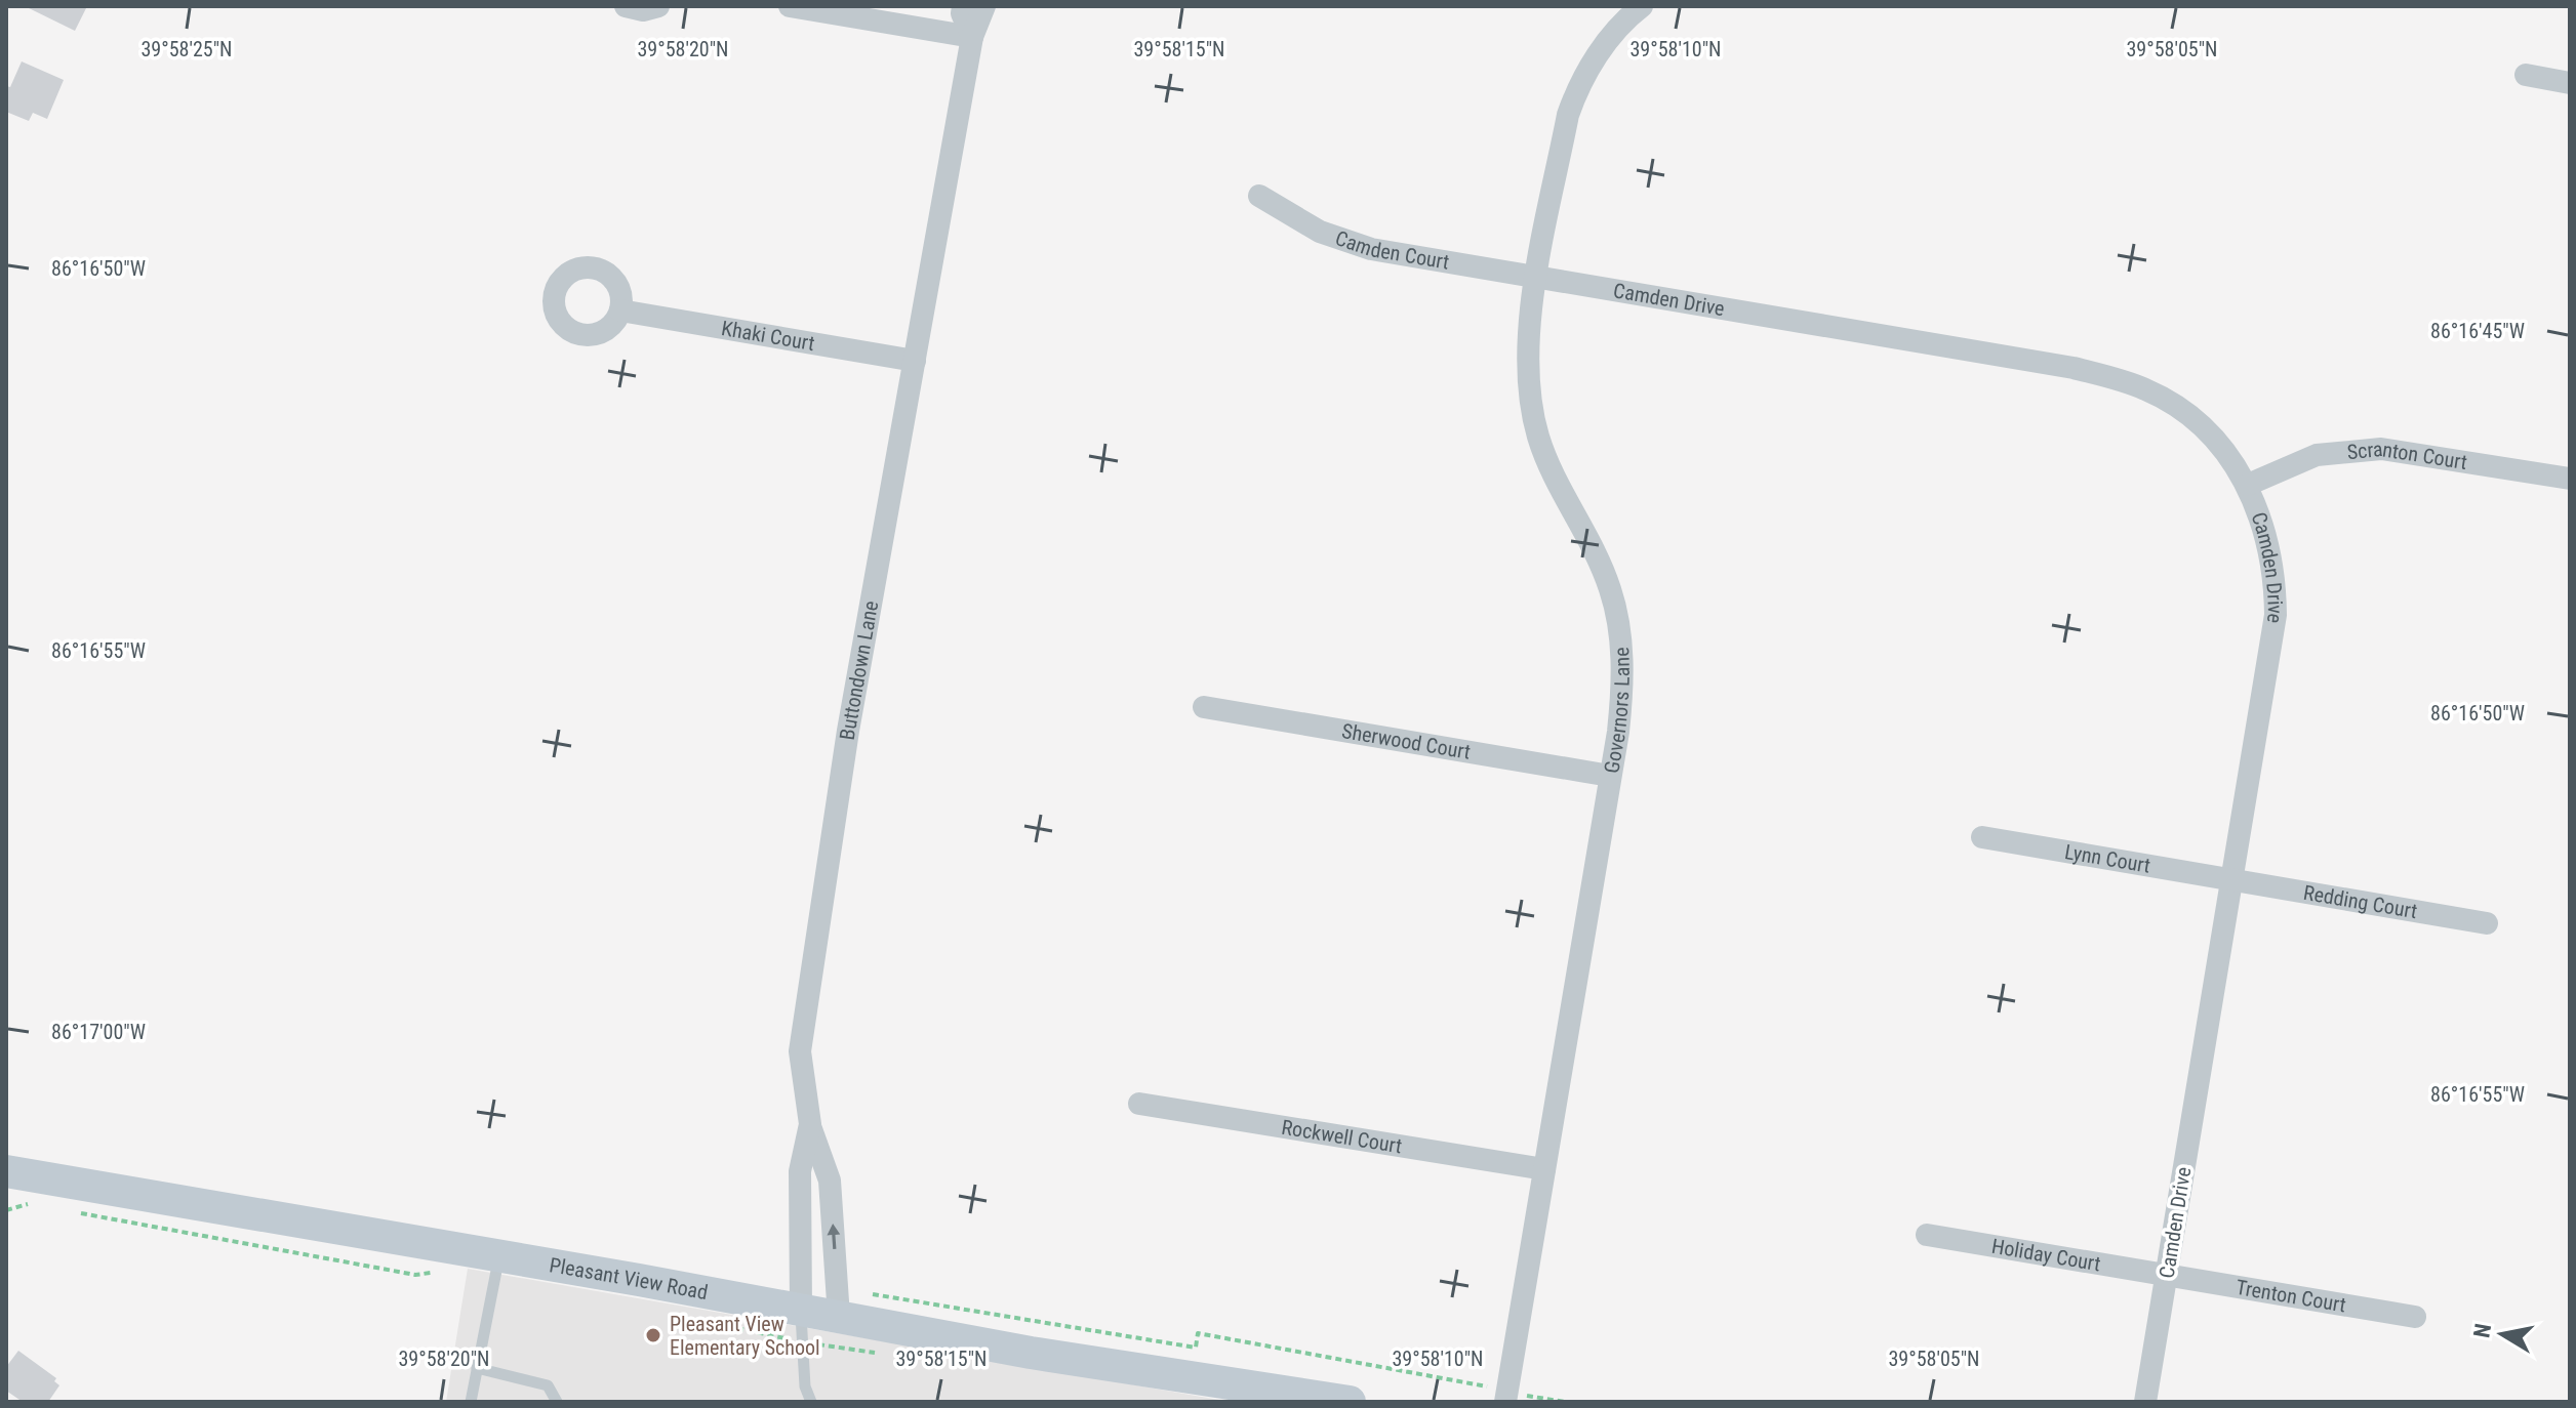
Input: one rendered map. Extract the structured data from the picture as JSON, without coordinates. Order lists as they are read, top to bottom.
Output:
{
  "streets": {
    "main road": ["Pleasant View Road"],
    "street": [
      "Camden Court",
      "Camden Drive",
      "Khaki Court",
      "Scranton Court",
      "Buttondown Lane",
      "Governors Lane",
      "Sherwood Court",
      "Lynn Court",
      "Redding Court",
      "Rockwell Court",
      "Holiday Court",
      "Trenton Court"
    ]
  },
  "crossings": [
    ["Camden Court", "Camden Drive"],
    ["Camden Court", "Governors Lane"],
    ["Camden Drive", "Scranton Court"],
    ["Camden Drive", "Governors Lane"],
    ["Camden Drive", "Lynn Court"],
    ["Camden Drive", "Redding Court"],
    ["Camden Drive", "Holiday Court"],
    ["Camden Drive", "Trenton Court"],
    ["Khaki Court", "Buttondown Lane"],
    ["Buttondown Lane", "Pleasant View Road"],
    ["Governors Lane", "Sherwood Court"],
    ["Governors Lane", "Rockwell Court"],
    ["Lynn Court", "Redding Court"],
    ["Holiday Court", "Trenton Court"]
  ],
  "places": ["Pleasant View Elementary School"],
  "north": "left",
  "coordinates": [
    "39°58'20\"N",
    "39°58'15\"N",
    "39°58'10\"N",
    "39°58'25\"N",
    "39°58'05\"N",
    "86°16'50\"W",
    "86°16'45\"W",
    "86°16'55\"W",
    "86°17'00\"W"
  ]
}
